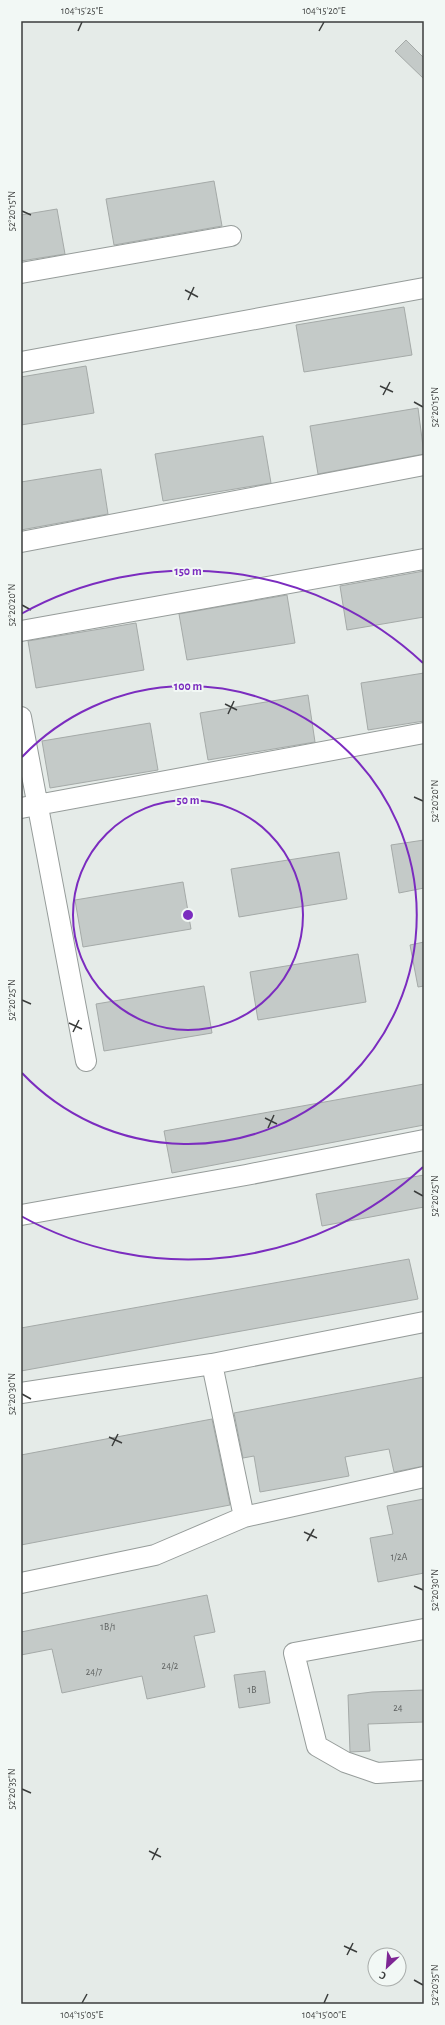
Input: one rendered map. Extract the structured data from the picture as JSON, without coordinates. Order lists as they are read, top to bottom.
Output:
{
  "house_numbers": [
    "1/2А",
    "1В/1",
    "24/2",
    "24/7",
    "1В",
    "24"
  ],
  "north": "bottom left",
  "coordinates": [
    "104°15'25\"E",
    "104°15'20\"E",
    "52°20'15\"N",
    "52°20'20\"N",
    "52°20'25\"N",
    "52°20'30\"N",
    "52°20'35\"N",
    "104°15'05\"E",
    "104°15'00\"E"
  ],
  "rings": ["150 m", "100 m", "50 m"]
}
